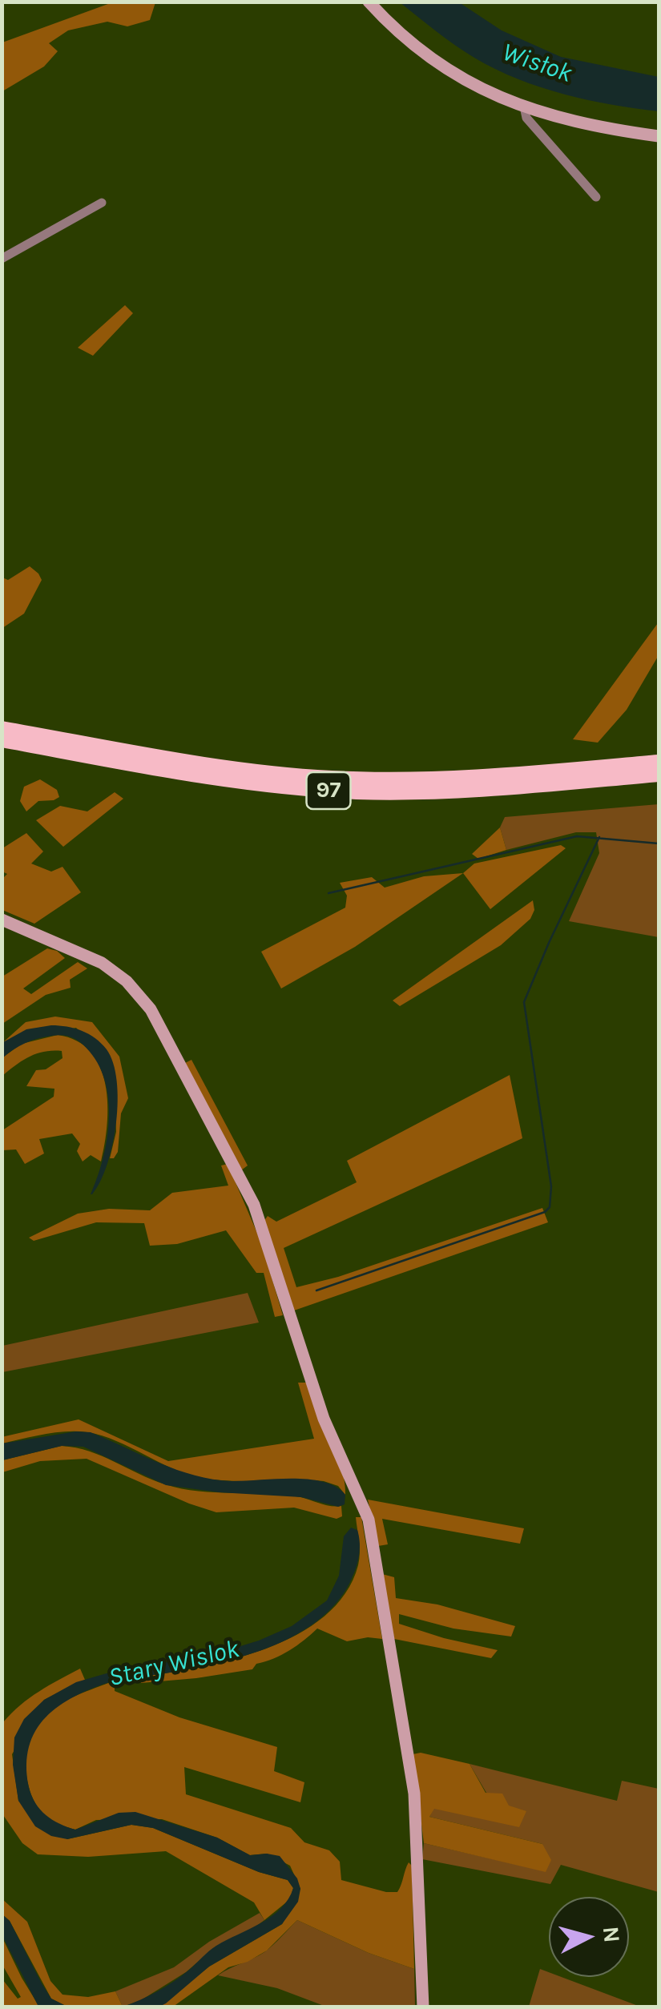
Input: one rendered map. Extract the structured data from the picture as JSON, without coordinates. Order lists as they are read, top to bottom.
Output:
{
  "streets": {
    "main road": ["97"]
  },
  "water": ["Wisłok", "Stary Wislok"],
  "north": "right"
}
